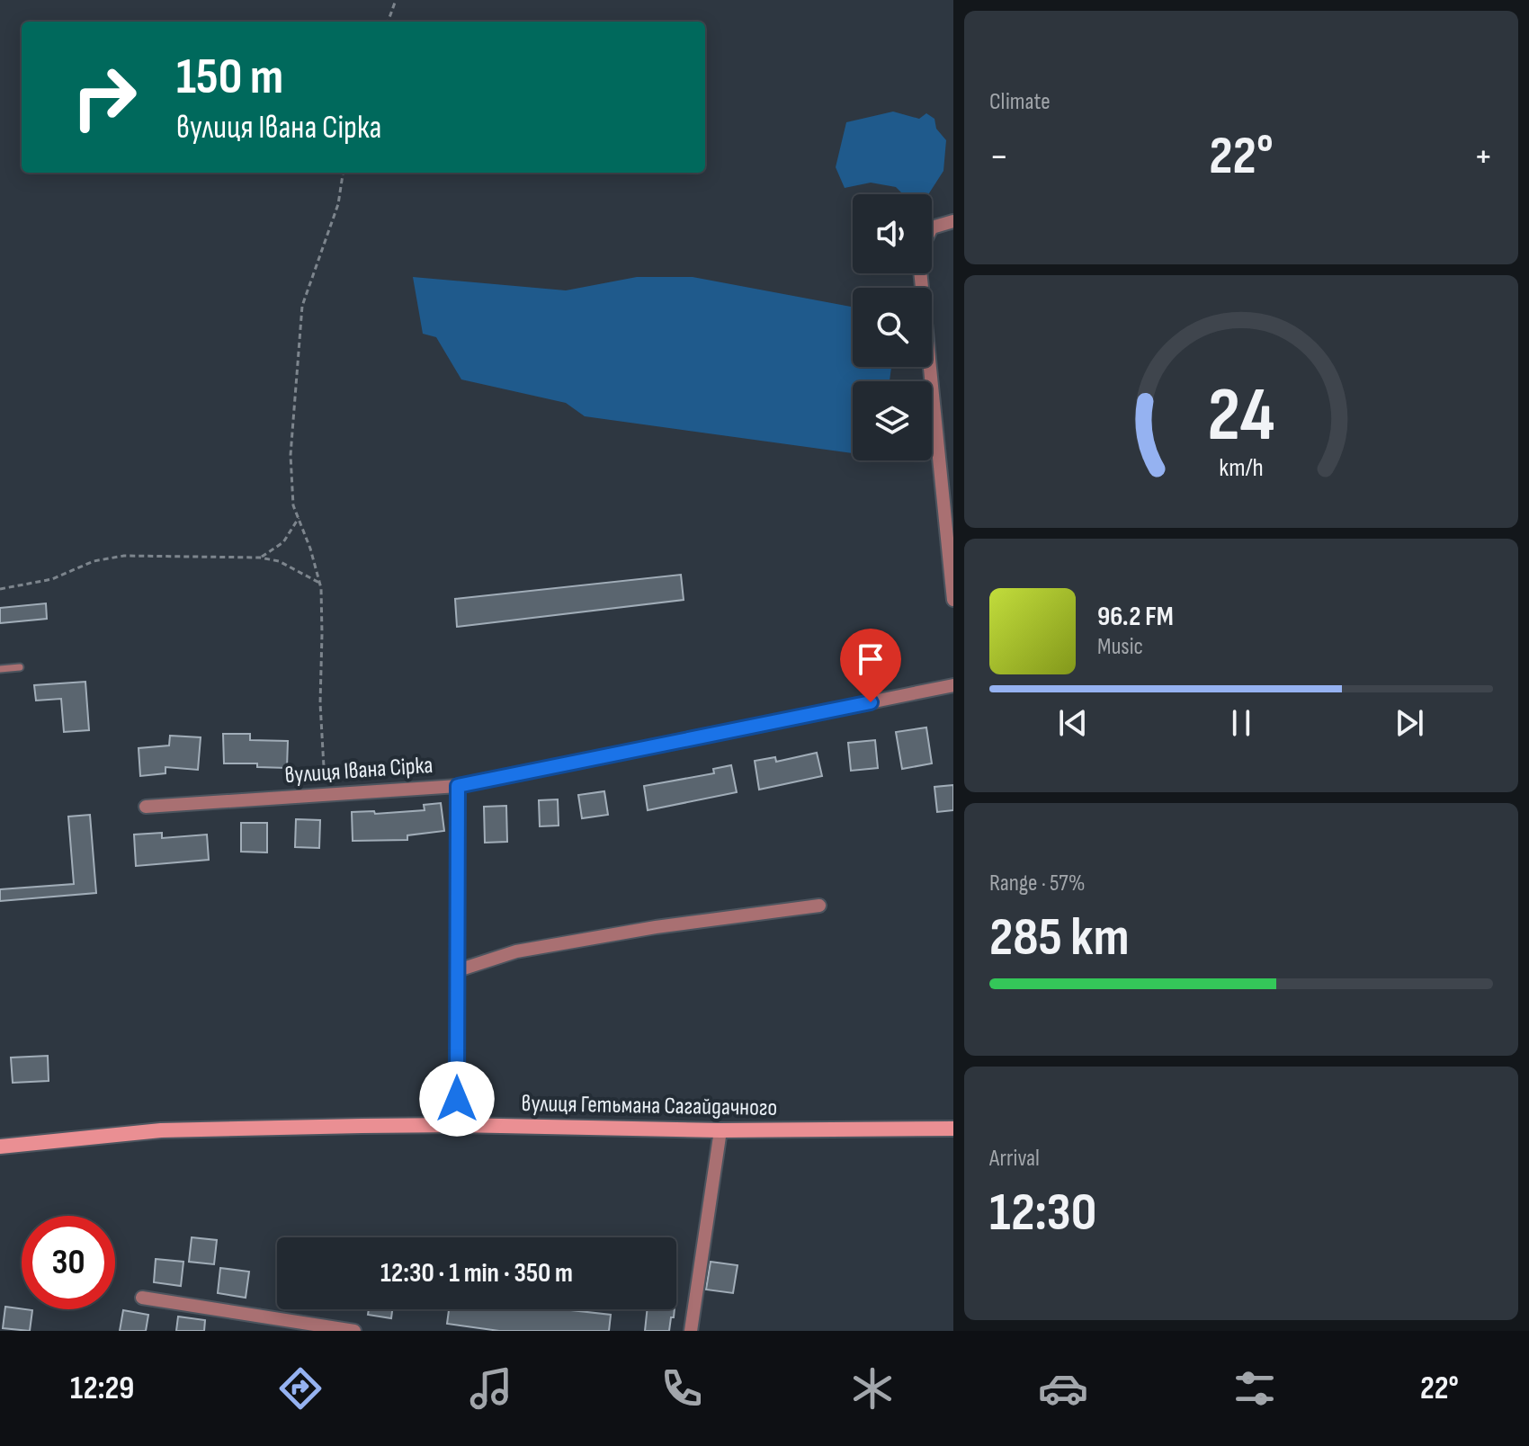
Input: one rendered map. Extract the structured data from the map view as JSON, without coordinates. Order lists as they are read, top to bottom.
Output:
{
  "streets": {
    "main road": ["вулиця Гетьмана Сагайдачного"],
    "street": ["вулиця Івана Сірка"]
  },
  "page": {
    "tile": [
      "Climate",
      ["Range · 57%", "285 km"],
      ["Arrival", "12:30"]
    ],
    "turn": ["150 m", "вулиця Івана Сірка"],
    "heat": ["−", "22°", "+"],
    "song": ["96.2 FM", "Music"],
    "limit": "30",
    "trip": "12:30 · 1 min · 350 m",
    "tabs": ["12:29", "22°"],
    "gauge": ["24", "km/h"]
  }
}
